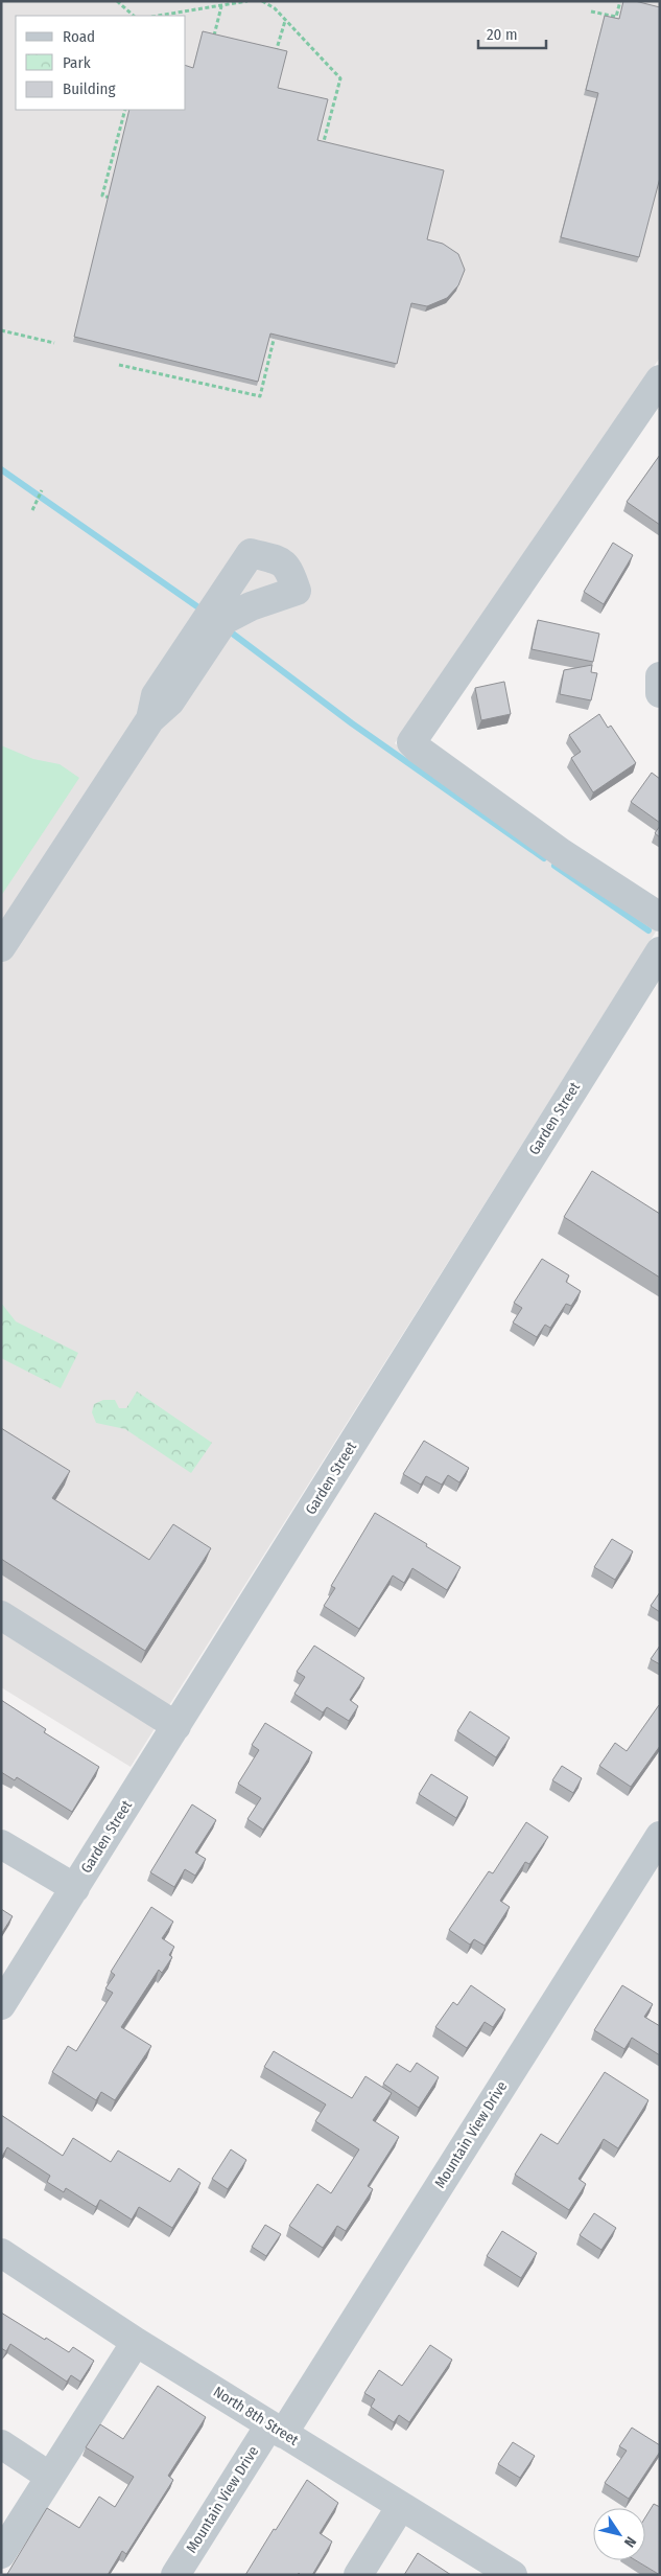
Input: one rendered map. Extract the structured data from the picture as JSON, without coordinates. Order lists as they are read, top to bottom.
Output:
{
  "streets": {
    "street": ["Garden Street", "Mountain View Drive", "North 8th Street"]
  },
  "crossings": [
    ["Mountain View Drive", "North 8th Street"]
  ],
  "legend": ["Road", "Park", "Building"],
  "scale_bar": "20 m",
  "north": "bottom right"
}
